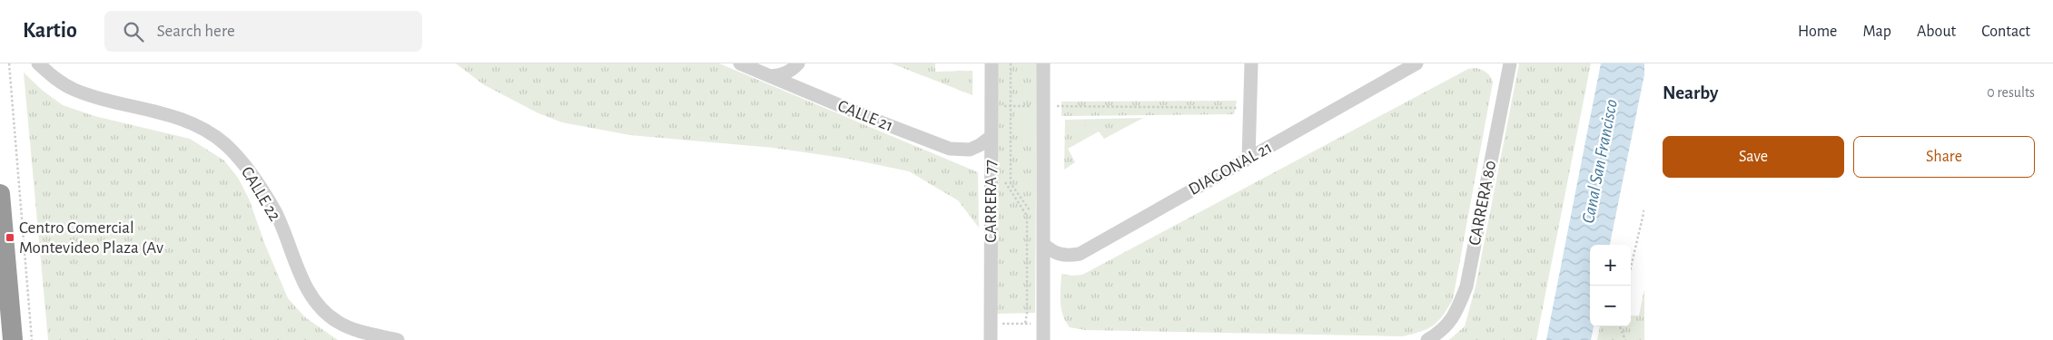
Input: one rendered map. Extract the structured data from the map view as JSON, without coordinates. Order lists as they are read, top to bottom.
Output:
{
  "streets": {
    "street": [
      "CALLE 21",
      "DIAGONAL 21",
      "CALLE 22",
      "CARRERA 77",
      "CARRERA 80"
    ]
  },
  "crossings": [
    ["CALLE 21", "CARRERA 77"]
  ],
  "water": ["Canal San Francisco"],
  "places": {
    "transit": ["Centro Comercial Montevideo Plaza (Av"]
  },
  "page": {
    "header": "Kartio",
    "search": "Search here",
    "nav": [
      "Home",
      "Map",
      "About",
      "Contact"
    ],
    "heading": ["Nearby", "0 results"],
    "buttons": ["Save", "Share"],
    "map_buttons": ["+", "−"]
  }
}
